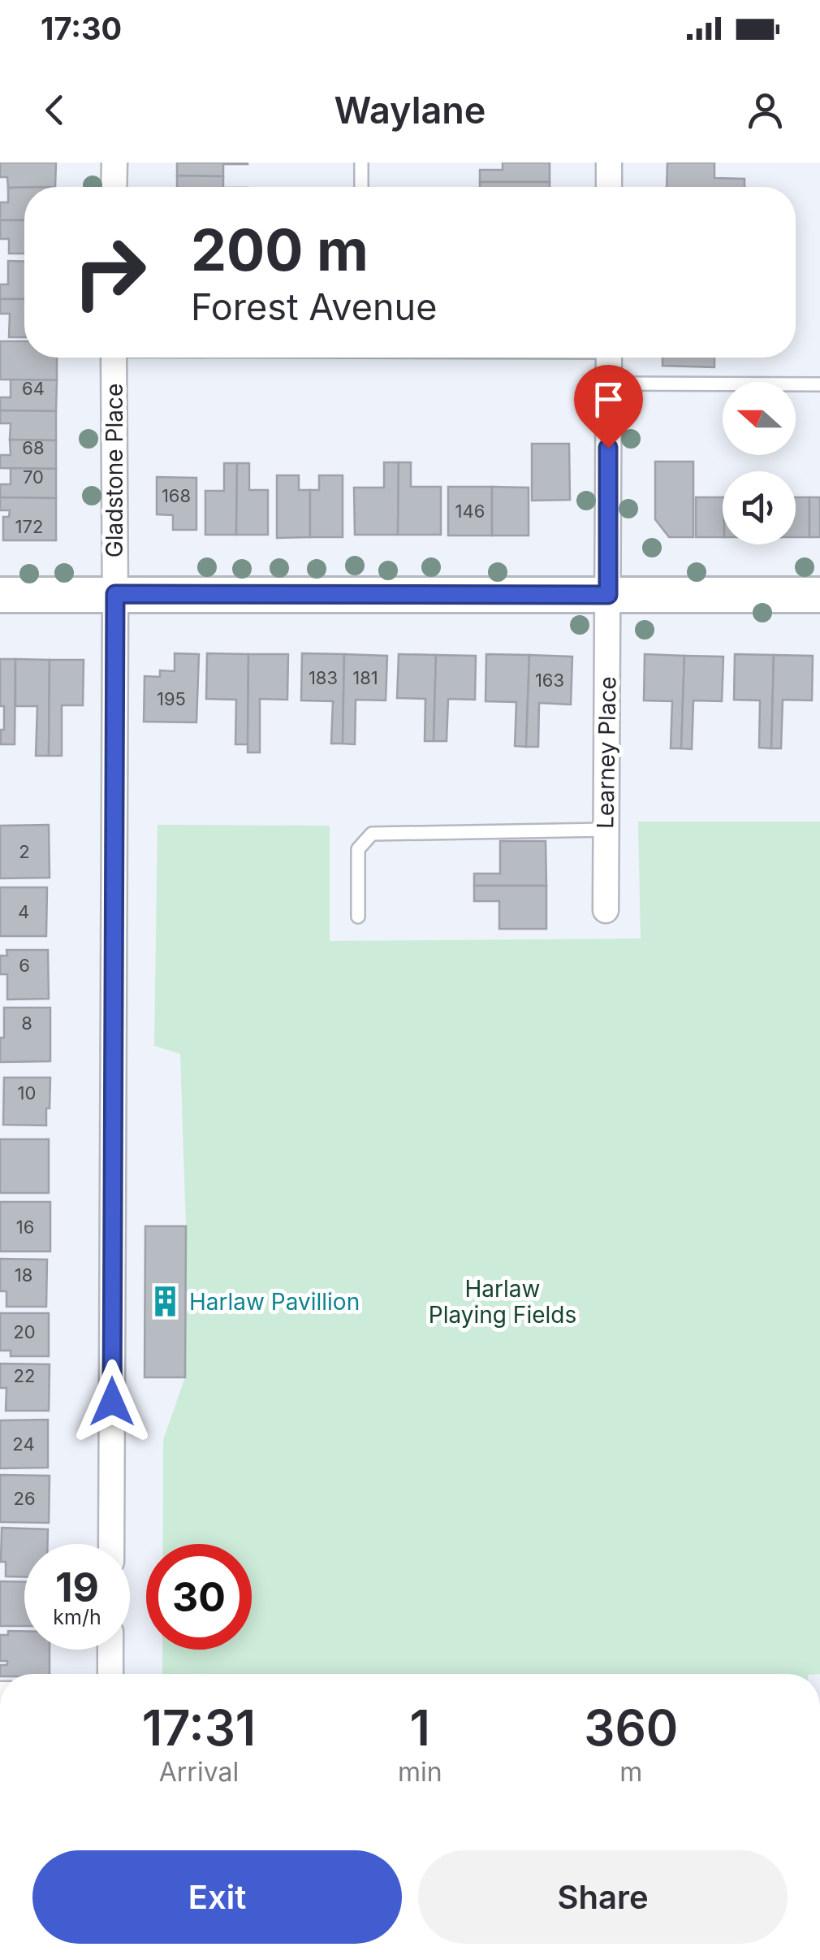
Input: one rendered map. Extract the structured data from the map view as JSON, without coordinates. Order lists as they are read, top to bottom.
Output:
{
  "streets": {
    "street": ["Gladstone Place", "Learney Place"]
  },
  "parks": ["Harlaw Playing Fields"],
  "places": {
    "building": ["Harlaw Pavillion"]
  },
  "house_numbers": [
    "64",
    "68",
    "70",
    "168",
    "146",
    "172",
    "183",
    "181",
    "163",
    "195",
    "2",
    "4",
    "6",
    "8",
    "10",
    "16",
    "18",
    "20",
    "22",
    "24",
    "26"
  ],
  "north": "left",
  "page": {
    "status": "17:30",
    "header": "Waylane",
    "turn": ["200 m", "Forest Avenue"],
    "speed": "19 km/h",
    "limit": "30",
    "eta": [
      "17:31",
      "Arrival",
      "1",
      "min",
      "360",
      "m"
    ],
    "buttons": ["Exit", "Share"]
  }
}
